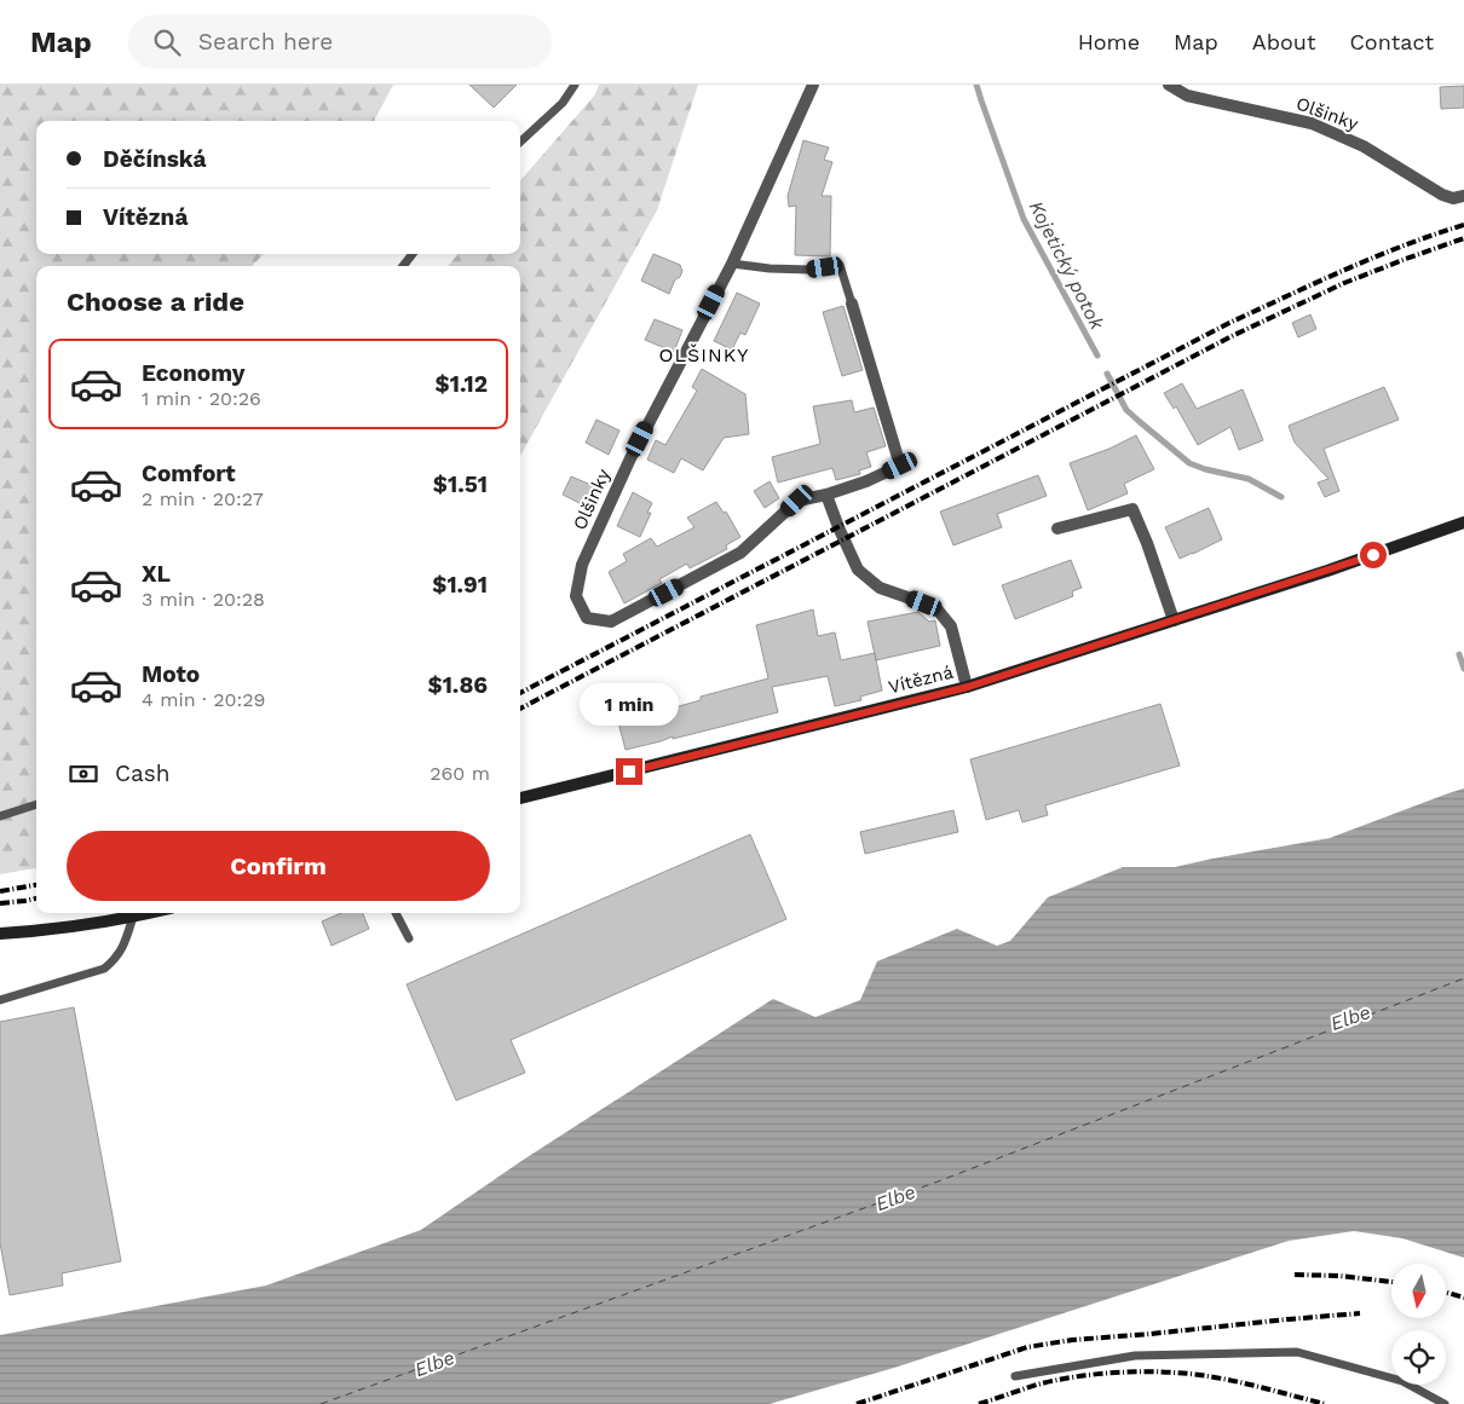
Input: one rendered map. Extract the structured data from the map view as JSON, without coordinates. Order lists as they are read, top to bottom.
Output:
{
  "streets": {
    "main road": ["Vítězná"],
    "street": ["Olšinky"]
  },
  "districts": ["OLŠINKY"],
  "water": ["Kojetický potok", "Elbe"],
  "north": "bottom",
  "page": {
    "header": "Map",
    "search": "Search here",
    "nav": [
      "Home",
      "Map",
      "About",
      "Contact"
    ],
    "banner": ["Děčínská", "Vítězná"],
    "heading": "Choose a ride",
    "list": [
      {
        "name": "Economy",
        "note": "1 min · 20:26",
        "value": "$1.12"
      },
      {
        "name": "Comfort",
        "note": "2 min · 20:27",
        "value": "$1.51"
      },
      {
        "name": "XL",
        "note": "3 min · 20:28",
        "value": "$1.91"
      },
      {
        "name": "Moto",
        "note": "4 min · 20:29",
        "value": "$1.86"
      }
    ],
    "bubble": "1 min",
    "pay": ["Cash", "260 m"],
    "buttons": "Confirm"
  }
}
